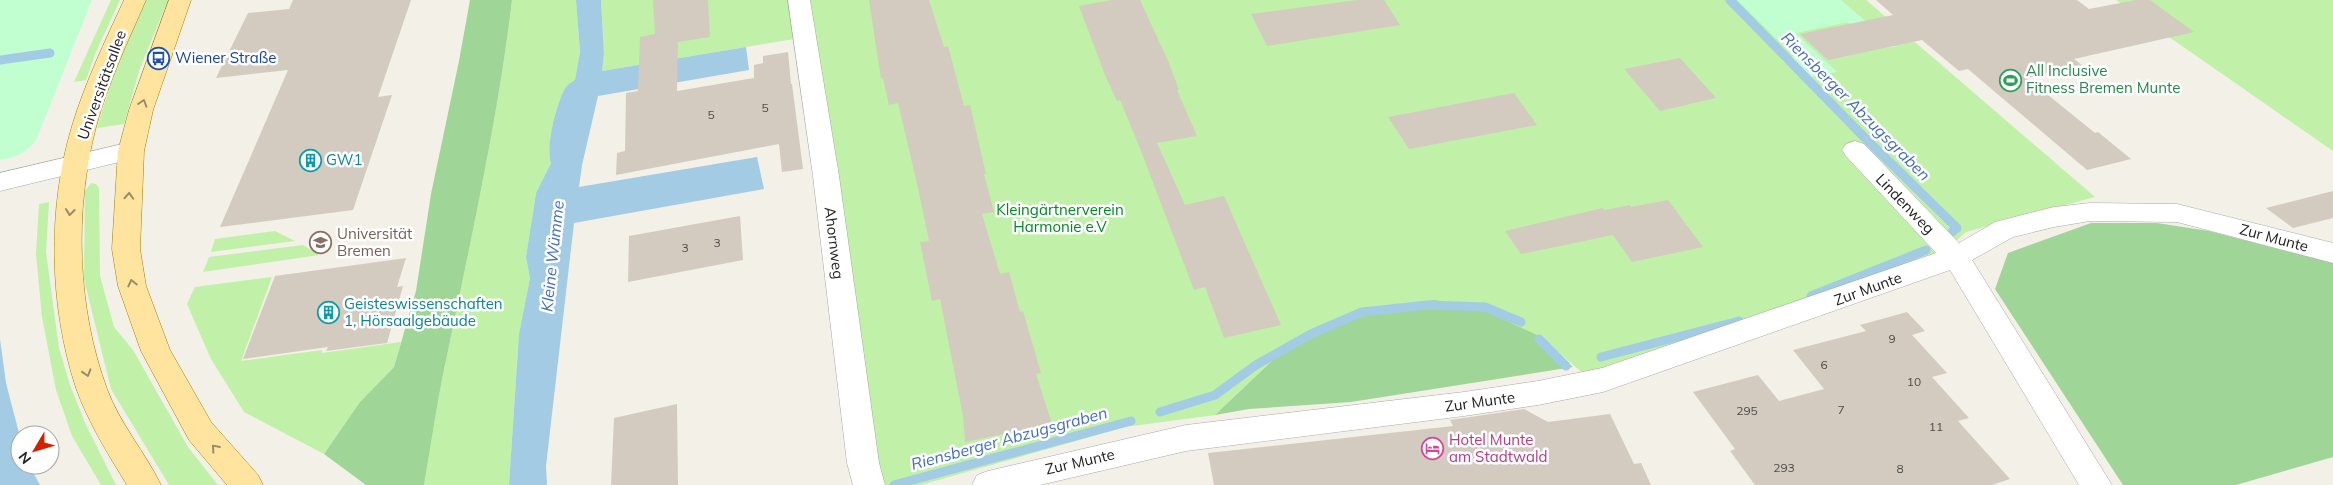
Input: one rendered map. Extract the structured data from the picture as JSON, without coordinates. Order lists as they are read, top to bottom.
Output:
{
  "streets": {
    "main road": ["Universitätsallee"],
    "street": ["Lindenweg", "Zur Munte", "Ahornweg"]
  },
  "crossings": [
    ["Lindenweg", "Zur Munte"]
  ],
  "water": ["Riensberger Abzugsgraben", "Kleine Wümme"],
  "parks": ["Kleingärtnerverein Harmonie e.V"],
  "places": {
    "bus stop": ["Wiener Straße"],
    "sports": ["All Inclusive Fitness Bremen Munte"],
    "building": ["GW1", "Geisteswissenschaften 1, Hörsaalgebäude"],
    "school or university": ["Universität Bremen"],
    "hotel": ["Hotel Munte am Stadtwald"]
  },
  "house_numbers": [
    "5",
    "5",
    "3",
    "3",
    "9",
    "6",
    "10",
    "7",
    "295",
    "11",
    "293",
    "8"
  ],
  "north": "bottom left"
}
